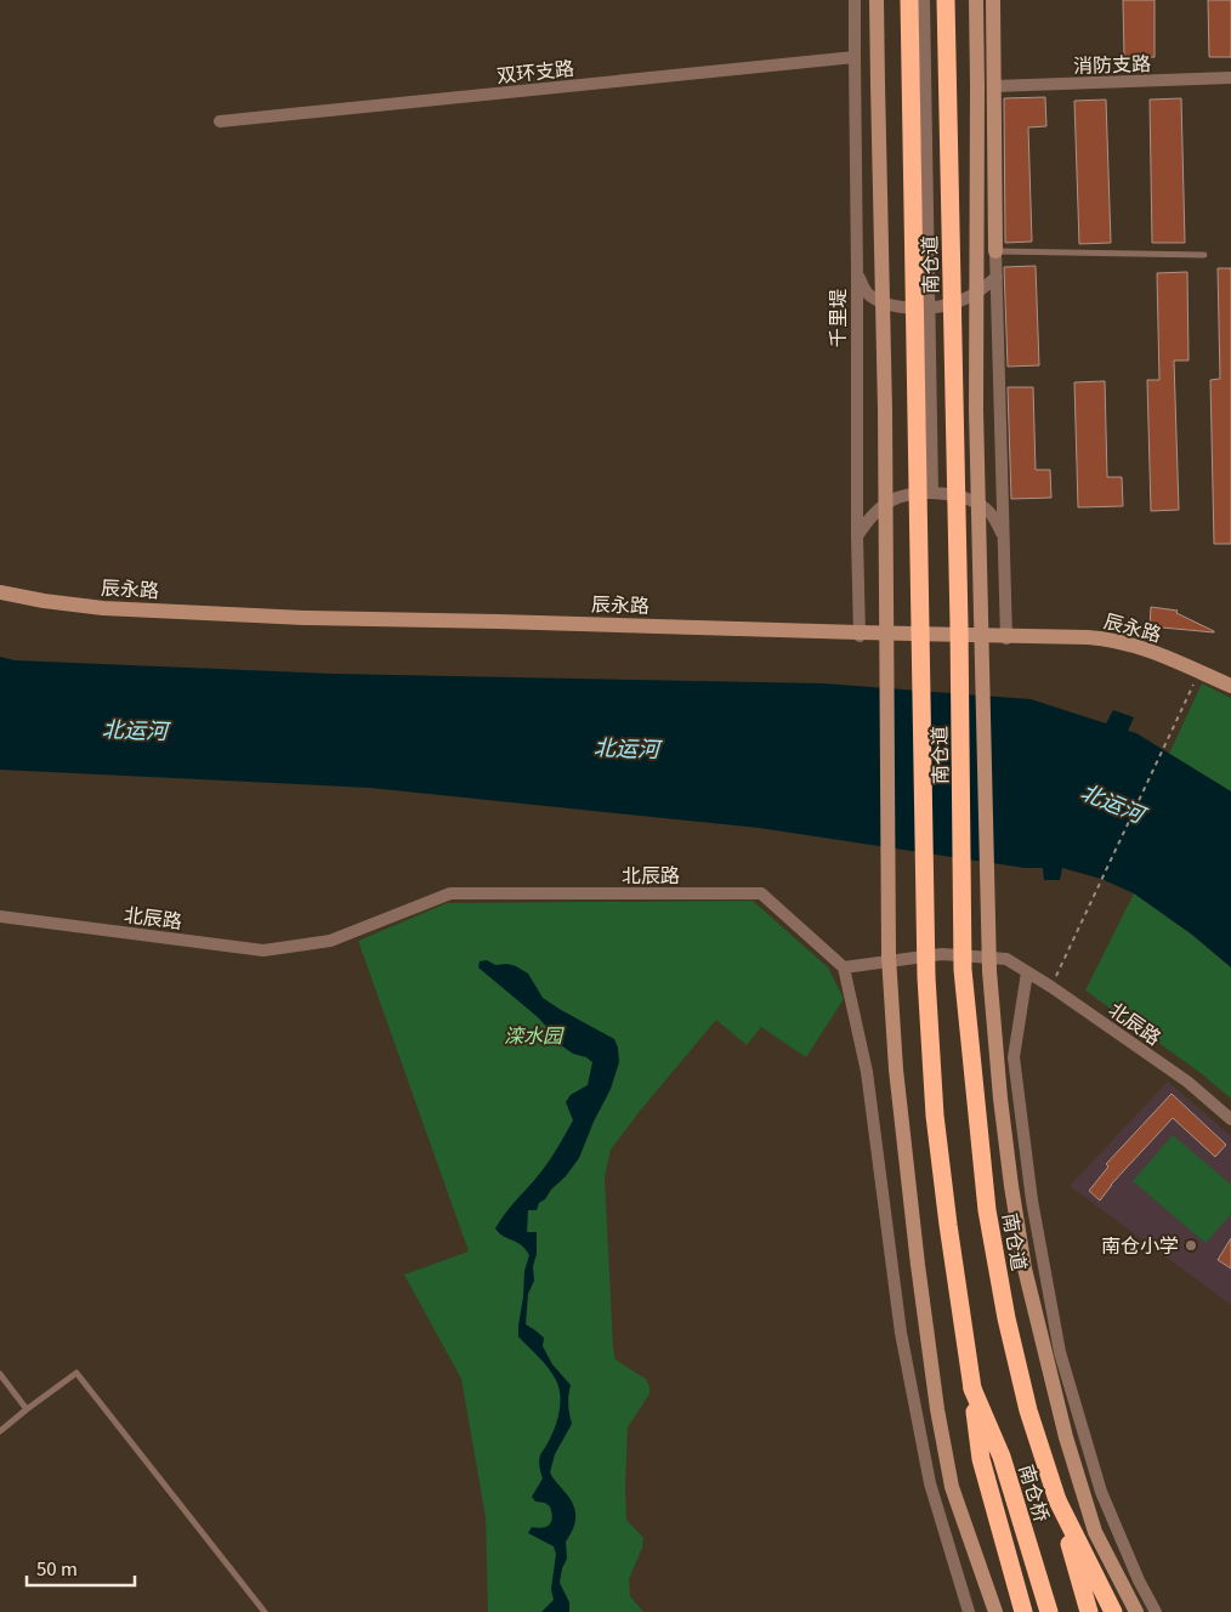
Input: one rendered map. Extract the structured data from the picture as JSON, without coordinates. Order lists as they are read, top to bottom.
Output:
{
  "streets": {
    "highway": ["南仓道", "南仓桥"],
    "street": [
      "消防支路",
      "双环支路",
      "千里堤",
      "辰永路",
      "北辰路"
    ]
  },
  "crossings": [
    ["双环支路", "千里堤"],
    ["南仓道", "南仓桥"],
    ["千里堤", "辰永路"]
  ],
  "water": ["北运河"],
  "parks": ["滦水园"],
  "places": ["南仓小学"],
  "scale_bar": "50 m"
}
